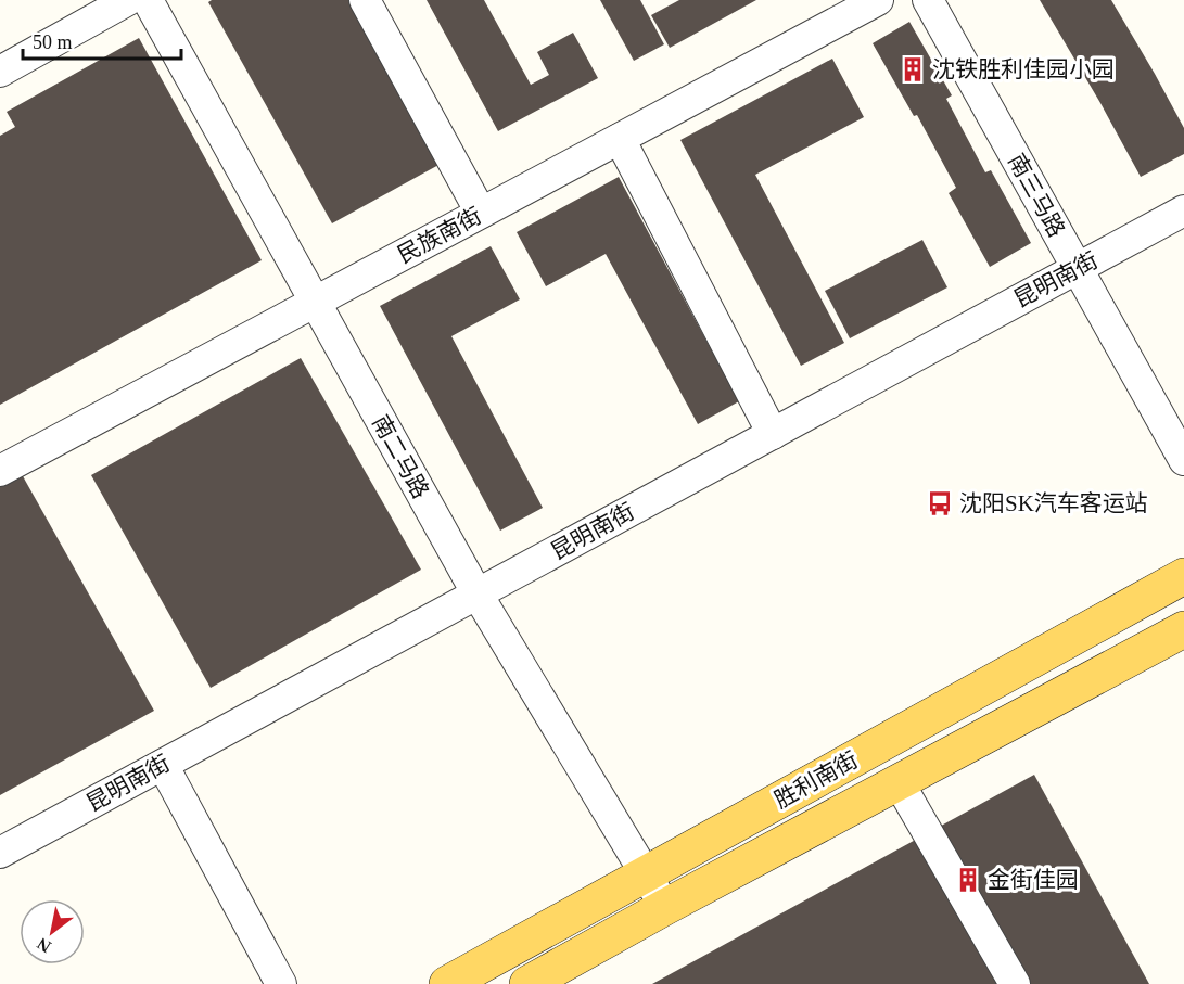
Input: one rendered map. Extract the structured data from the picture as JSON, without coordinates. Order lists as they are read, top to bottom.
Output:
{
  "streets": {
    "main road": ["胜利南街"],
    "street": [
      "南三马路",
      "民族南街",
      "昆明南街",
      "南二马路"
    ]
  },
  "crossings": [
    ["南三马路", "昆明南街"],
    ["民族南街", "南二马路"],
    ["昆明南街", "南二马路"],
    ["南二马路", "胜利南街"]
  ],
  "places": {
    "building": ["沈铁胜利佳园小园", "金街佳园"],
    "bus stop": ["沈阳SK汽车客运站"]
  },
  "scale_bar": "50 m",
  "north": "bottom left"
}
